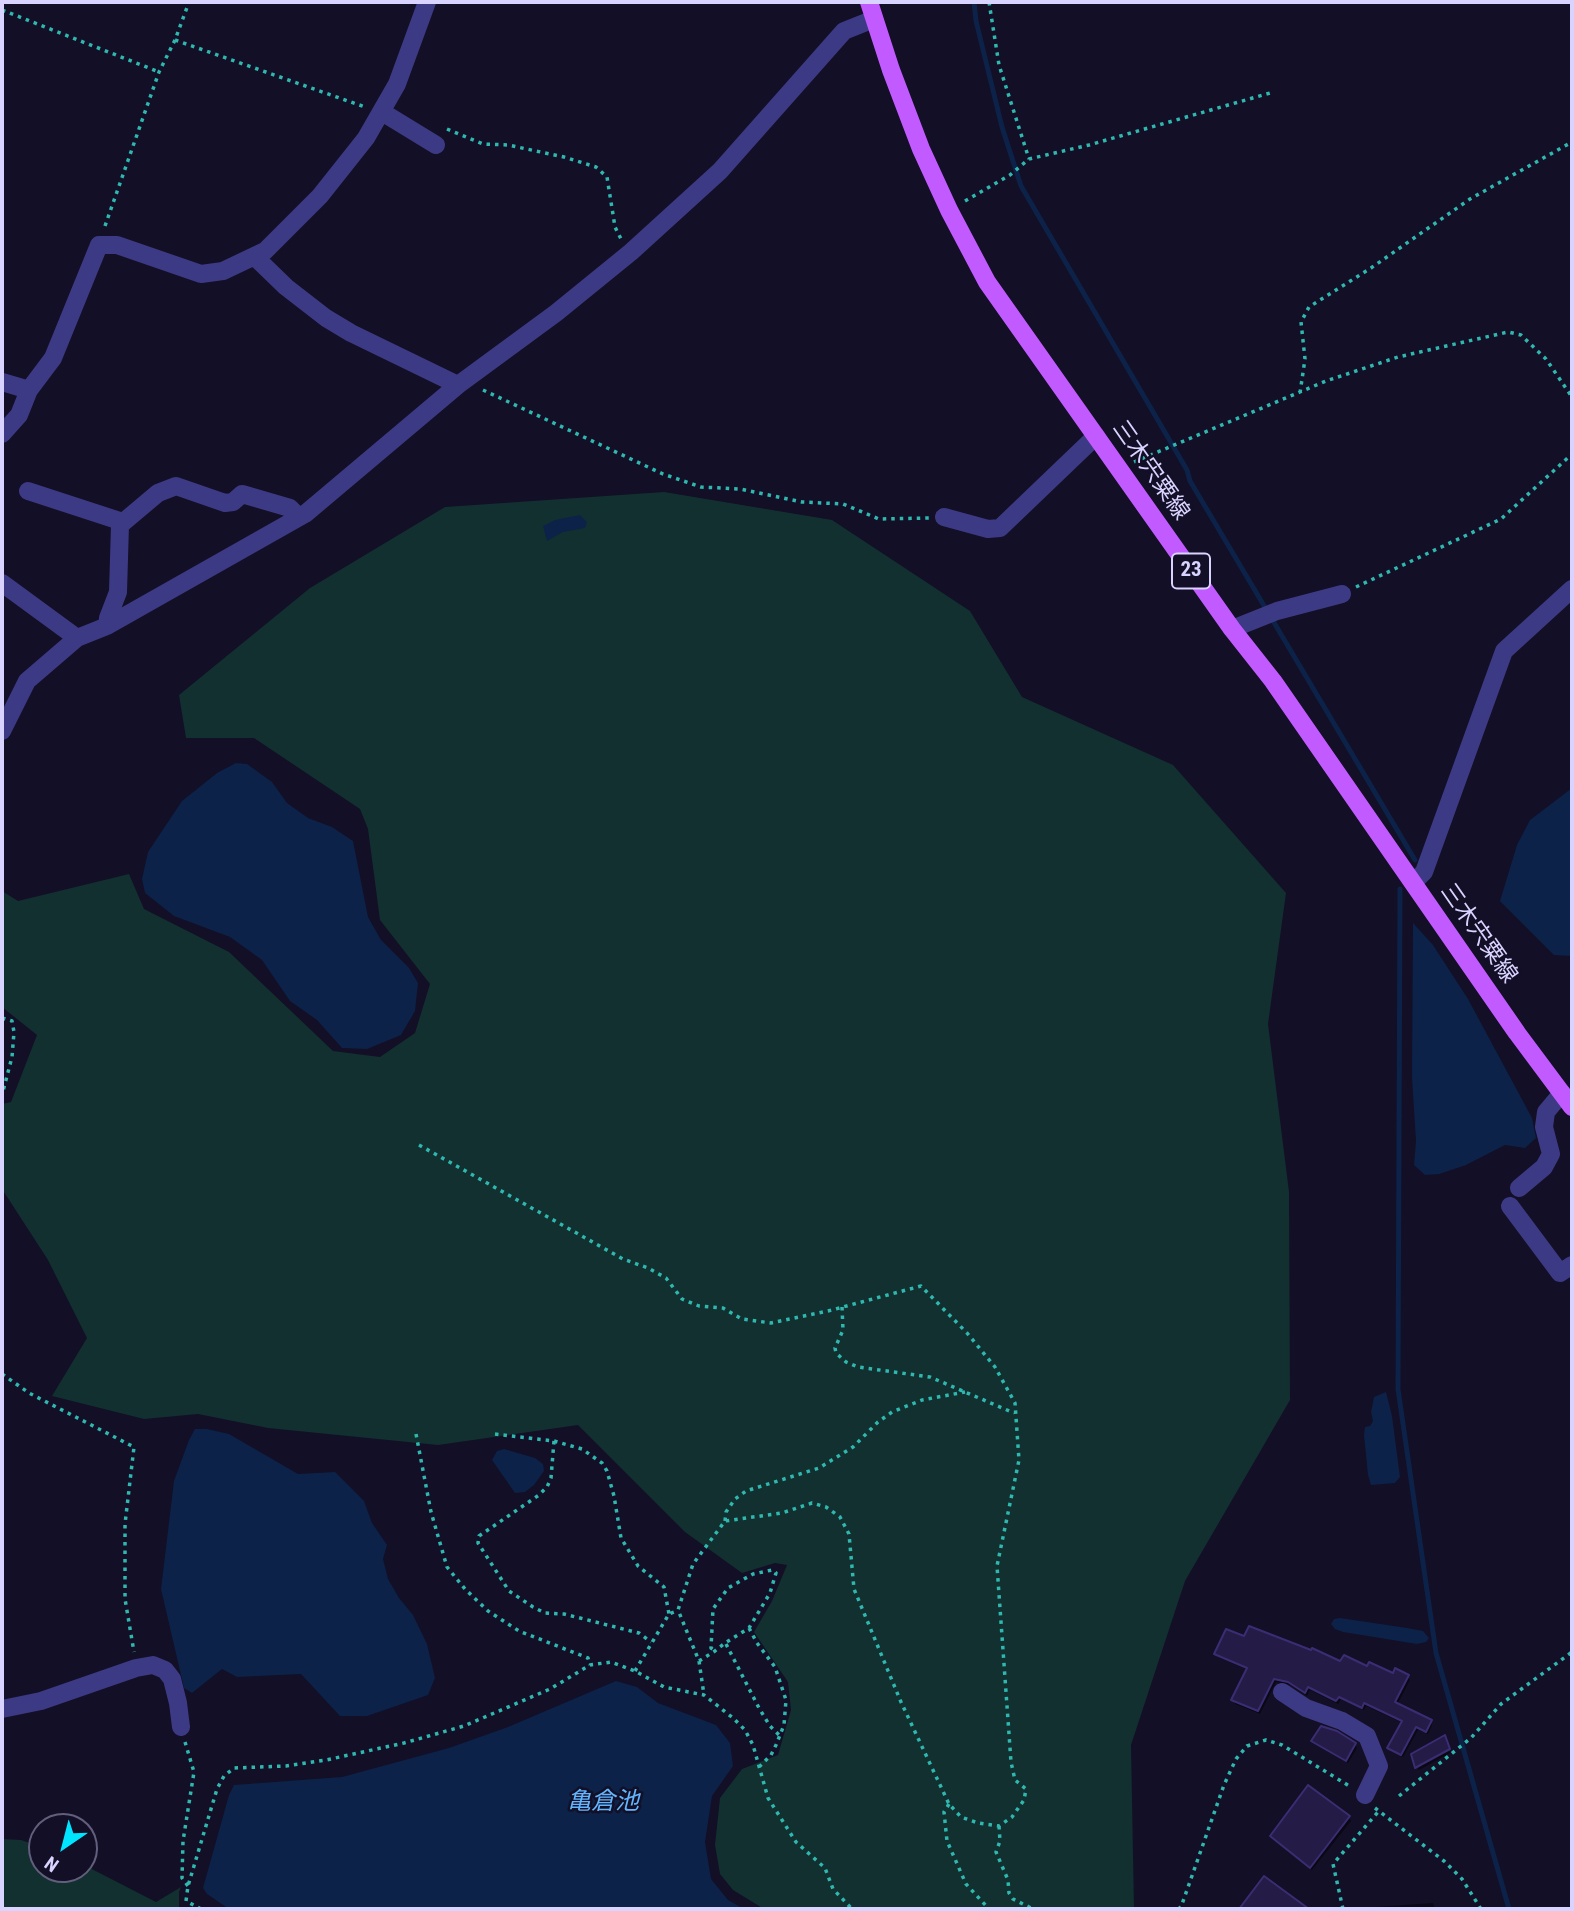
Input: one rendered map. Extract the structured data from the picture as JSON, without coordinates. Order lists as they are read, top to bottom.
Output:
{
  "streets": {
    "main road": ["三木宍粟線", "23"]
  },
  "water": ["亀倉池"],
  "north": "bottom left"
}
